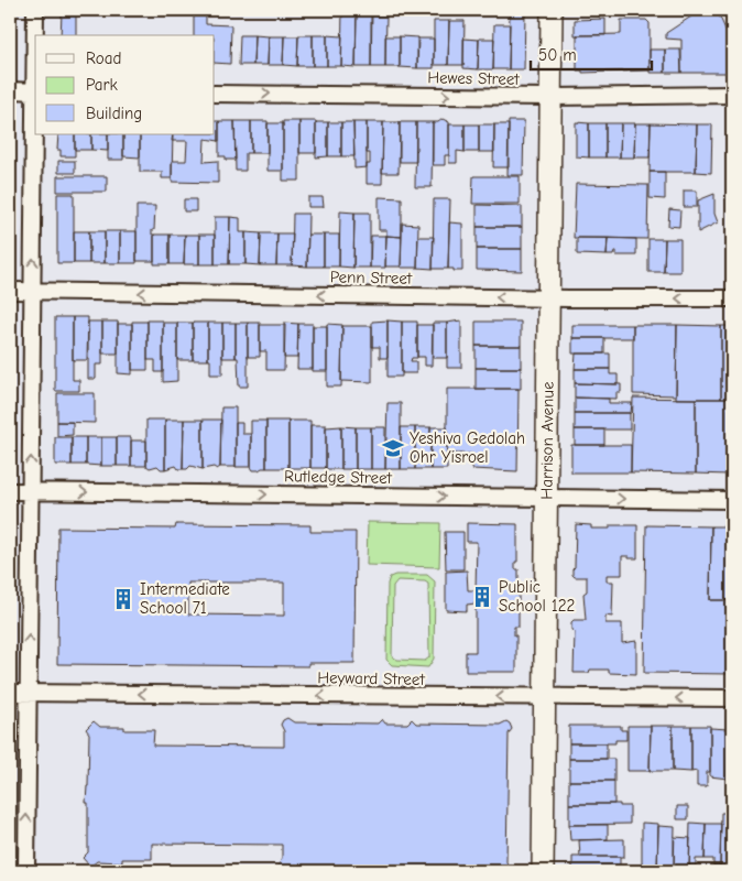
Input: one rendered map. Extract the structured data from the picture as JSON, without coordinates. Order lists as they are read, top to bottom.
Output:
{
  "streets": {
    "street": [
      "Hewes Street",
      "Penn Street",
      "Harrison Avenue",
      "Rutledge Street",
      "Heyward Street"
    ]
  },
  "crossings": [
    ["Hewes Street", "Harrison Avenue"],
    ["Penn Street", "Harrison Avenue"],
    ["Harrison Avenue", "Rutledge Street"],
    ["Harrison Avenue", "Heyward Street"]
  ],
  "one_way": [
    "Hewes Street",
    "Penn Street",
    "Rutledge Street",
    "Heyward Street"
  ],
  "places": {
    "school or university": ["Yeshiva Gedolah Ohr Yisroel"],
    "building": ["Public School 122", "Intermediate School 71"]
  },
  "legend": ["Road", "Park", "Building"],
  "scale_bar": "50 m"
}
